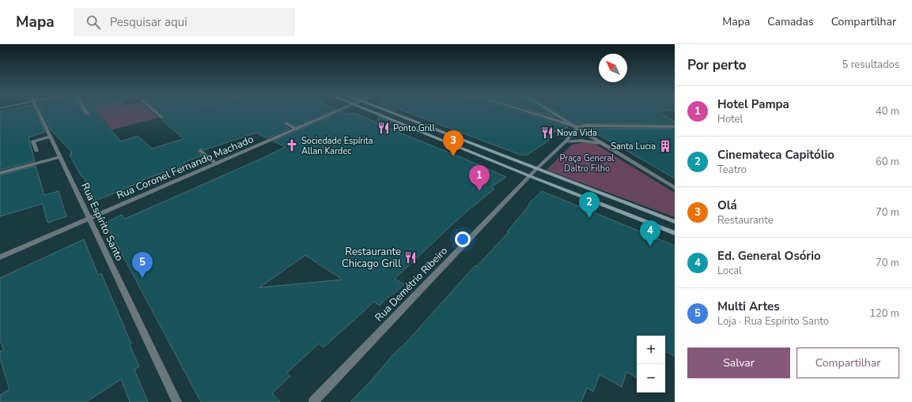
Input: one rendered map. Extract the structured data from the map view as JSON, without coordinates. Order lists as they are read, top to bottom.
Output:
{
  "streets": {
    "street": ["Rua Coronel Fernando Machado", "Rua Espírito Santo", "Rua Demétrio Ribeiro"]
  },
  "crossings": [
    ["Rua Coronel Fernando Machado", "Rua Espírito Santo"]
  ],
  "parks": ["Praça General Daltro Filho"],
  "places": {
    "restaurant": ["Ponto Grill", "Nova Vida", "Restaurante Chicago Grill"],
    "church": ["Sociedade Espírita Allan Kardec"],
    "building": ["Santa Lucia"]
  },
  "north": "top left",
  "page": {
    "header": "Mapa",
    "search": "Pesquisar aqui",
    "nav": ["Mapa", "Camadas", "Compartilhar"],
    "heading": ["Por perto", "5 resultados"],
    "list": [
      {
        "mark": "1",
        "name": "Hotel Pampa",
        "note": "Hotel",
        "value": "40 m"
      },
      {
        "mark": "2",
        "name": "Cinemateca Capitólio",
        "note": "Teatro",
        "value": "60 m"
      },
      {
        "mark": "3",
        "name": "Olá",
        "note": "Restaurante",
        "value": "70 m"
      },
      {
        "mark": "4",
        "name": "Ed. General Osório",
        "note": "Local",
        "value": "70 m"
      },
      {
        "mark": "5",
        "name": "Multi Artes",
        "note": "Loja · Rua Espírito Santo",
        "value": "120 m"
      }
    ],
    "pins": [
      "3",
      "1",
      "2",
      "4",
      "5"
    ],
    "map_buttons": ["+", "−"],
    "buttons": ["Salvar", "Compartilhar"]
  }
}
